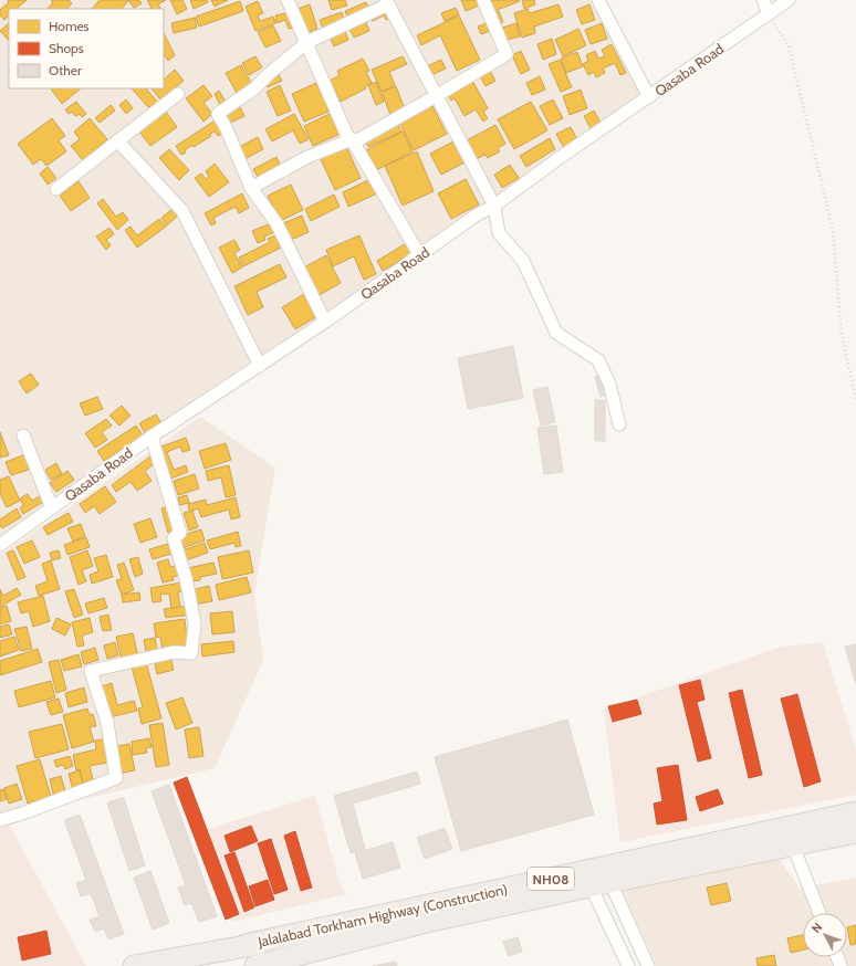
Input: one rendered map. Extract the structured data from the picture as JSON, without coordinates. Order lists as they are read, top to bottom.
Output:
{
  "streets": {
    "highway": ["NH08", "Jalalabad Torkham Highway (Construction)"],
    "street": ["Qasaba Road"]
  },
  "crossings": [
    ["NH08", "Jalalabad Torkham Highway (Construction)"]
  ],
  "legend": ["Homes", "Shops", "Other"],
  "north": "top left"
}
